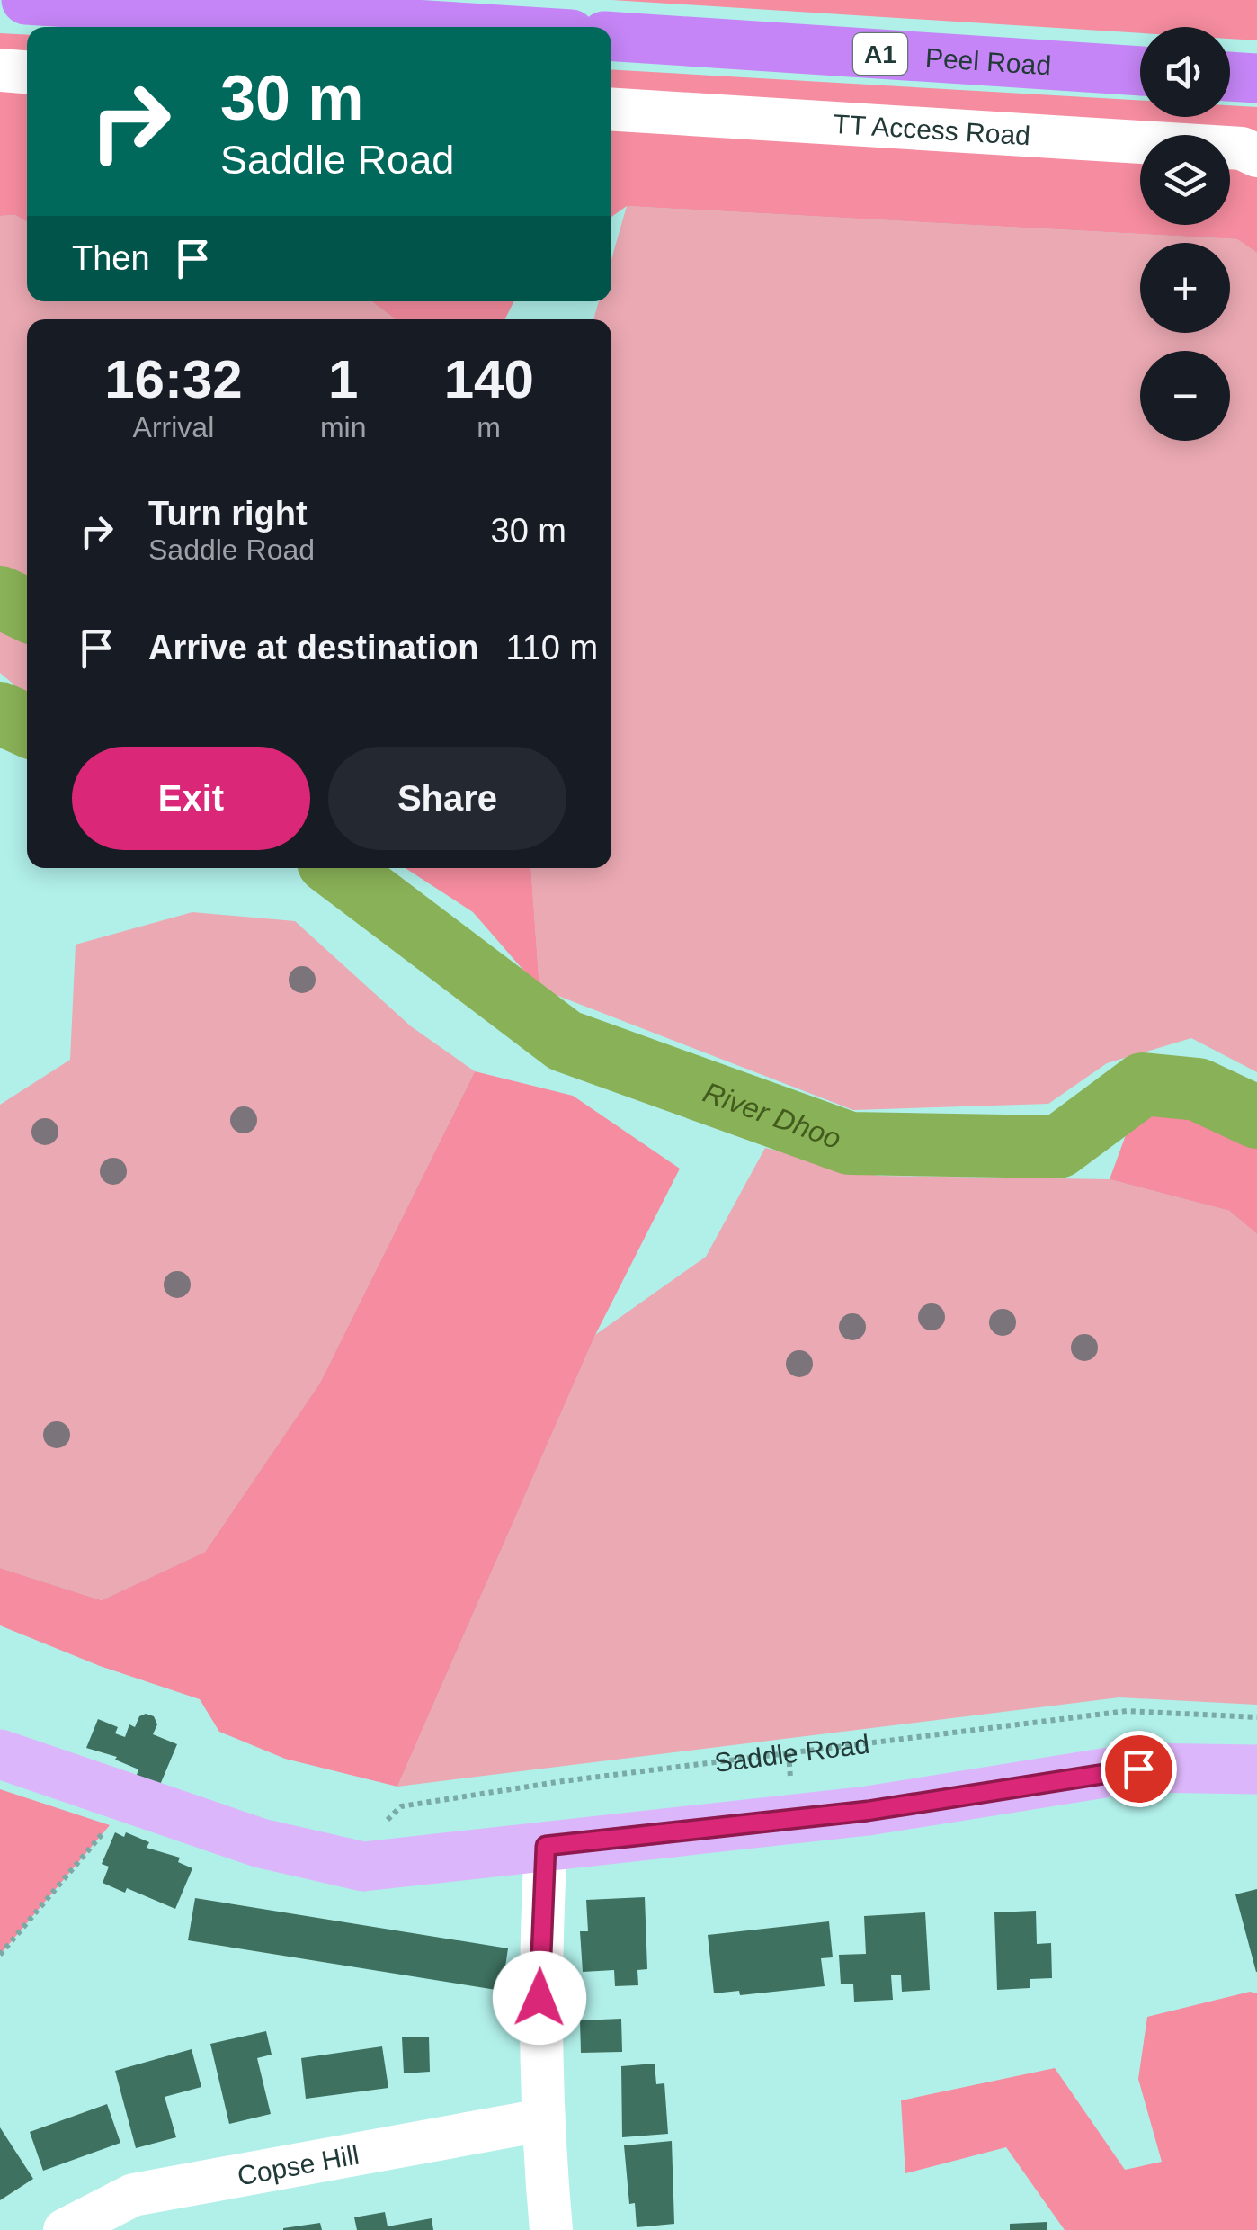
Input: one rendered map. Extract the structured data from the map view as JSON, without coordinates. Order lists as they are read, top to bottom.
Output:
{
  "streets": {
    "highway": ["A1", "Peel Road"],
    "street": ["TT Access Road", "Copse Hill"],
    "path": ["Saddle Road"]
  },
  "water": ["River Dhoo"],
  "page": {
    "map_buttons": ["+", "−"],
    "turn": ["30 m", "Saddle Road"],
    "then": "Then",
    "eta": [
      "16:32",
      "Arrival",
      "1",
      "min",
      "140",
      "m"
    ],
    "list": [
      {
        "name": "Turn right",
        "note": "Saddle Road",
        "value": "30 m"
      },
      {
        "name": "Arrive at destination",
        "value": "110 m"
      }
    ],
    "buttons": ["Exit", "Share"]
  }
}
